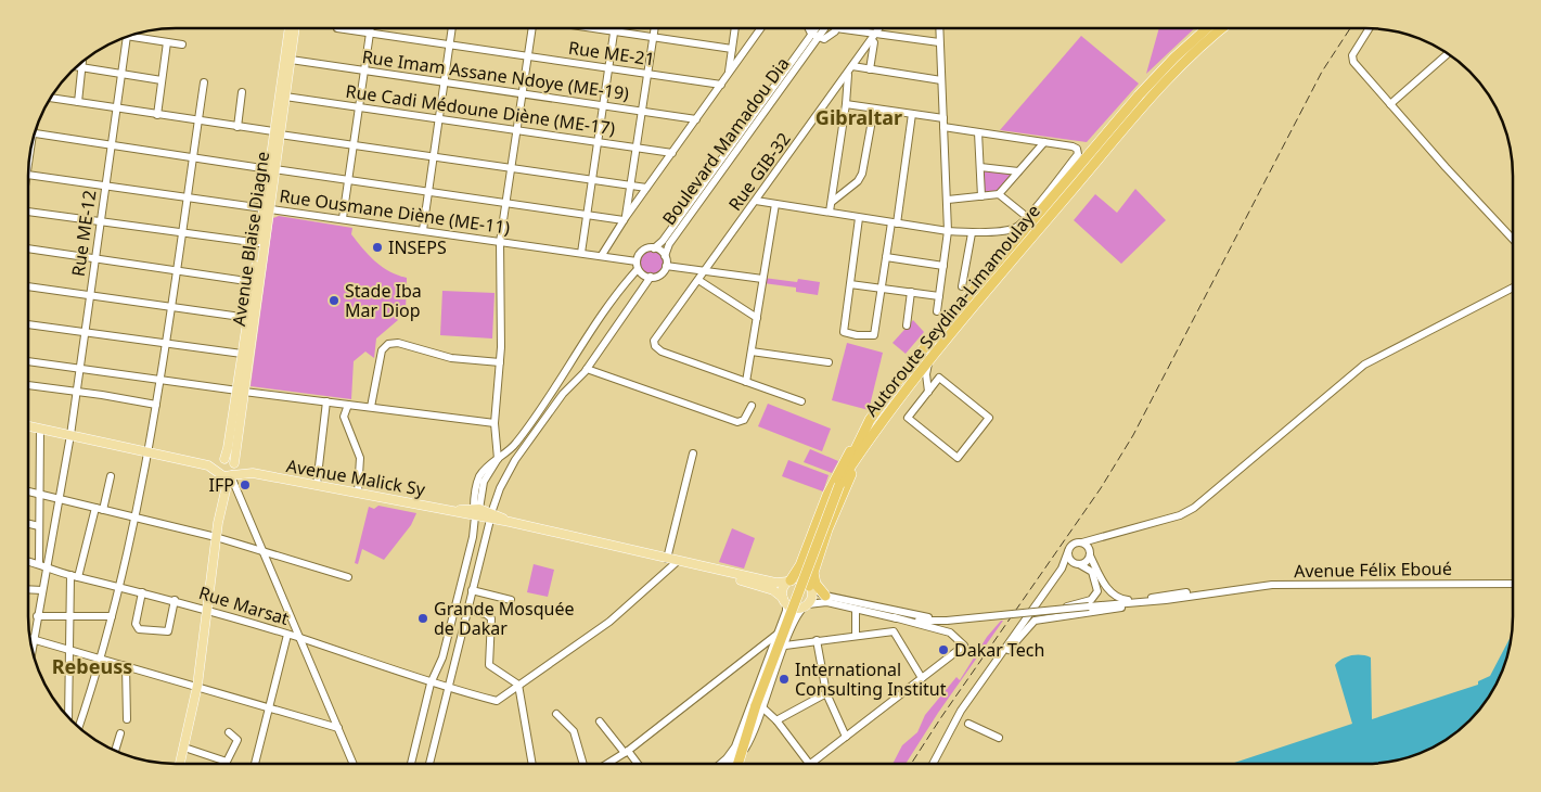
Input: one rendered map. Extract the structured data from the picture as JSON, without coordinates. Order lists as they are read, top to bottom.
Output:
{
  "streets": {
    "highway": ["Autoroute Seydina-Limamoulaye"],
    "main road": ["Avenue Blaise Diagne", "Avenue Malick Sy"],
    "street": [
      "Rue ME-21",
      "Rue Imam Assane Ndoye (ME-19)",
      "Rue Cadi Médoune Diène (ME-17)",
      "Boulevard Mamadou Dia",
      "Rue GIB-32",
      "Rue Ousmane Diène (ME-11)",
      "Rue ME-12",
      "Avenue Félix Eboué",
      "Rue Marsat"
    ]
  },
  "crossings": [
    ["Rue Imam Assane Ndoye (ME-19)", "Avenue Blaise Diagne"],
    ["Rue Cadi Médoune Diène (ME-17)", "Avenue Blaise Diagne"],
    ["Boulevard Mamadou Dia", "Rue Ousmane Diène (ME-11)"],
    ["Rue Ousmane Diène (ME-11)", "Rue ME-12"],
    ["Rue Ousmane Diène (ME-11)", "Avenue Blaise Diagne"],
    ["Rue ME-12", "Rue Marsat"],
    ["Avenue Blaise Diagne", "Avenue Malick Sy"]
  ],
  "districts": ["Gibraltar", "Rebeuss"],
  "places": [
    "INSEPS",
    "Stade Iba Mar Diop",
    "IFP",
    "Grande Mosquée de Dakar",
    "Dakar Tech",
    "International Consulting Institut"
  ]
}
